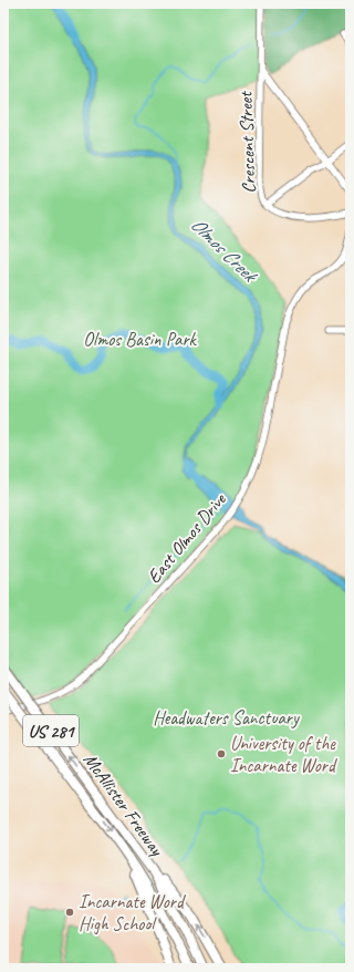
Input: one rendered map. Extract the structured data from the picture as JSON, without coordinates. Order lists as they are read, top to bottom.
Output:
{
  "streets": {
    "highway": ["US 281", "McAllister Freeway"],
    "street": ["Crescent Street", "East Olmos Drive"]
  },
  "water": ["Olmos Creek"],
  "parks": ["Olmos Basin Park", "Headwaters Sanctuary"],
  "places": ["University of the Incarnate Word", "Incarnate Word High School"]
}
